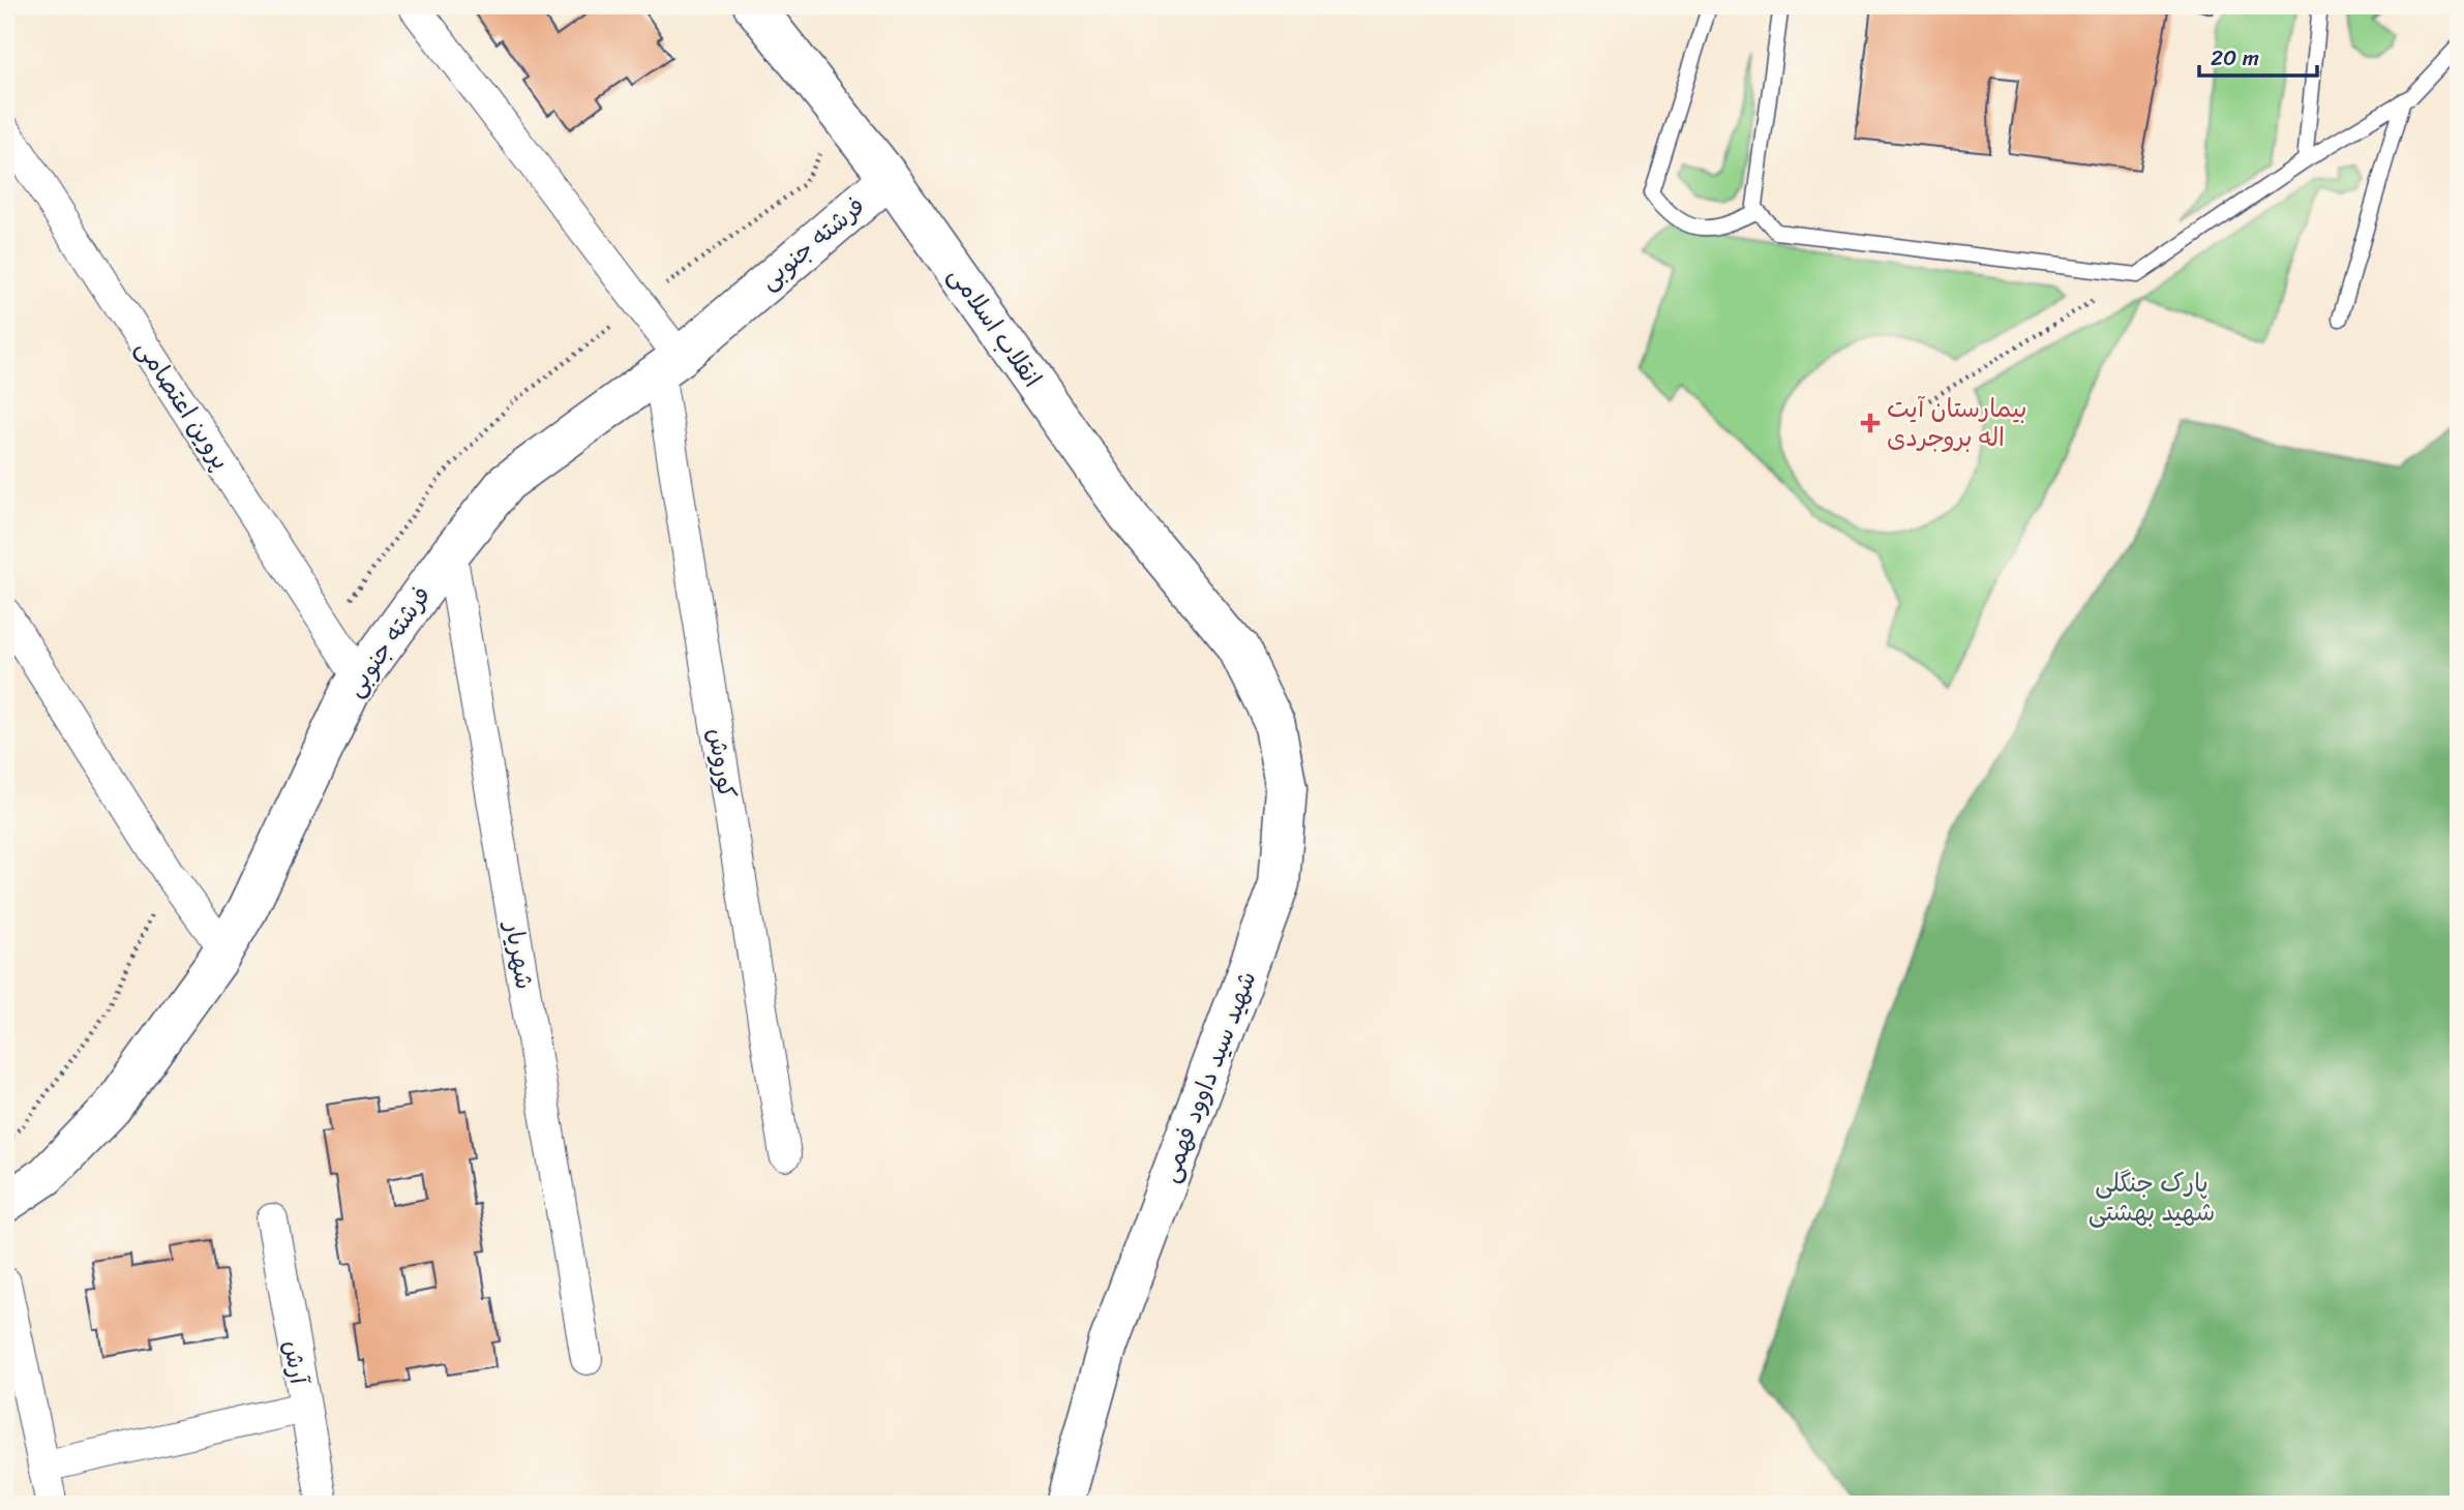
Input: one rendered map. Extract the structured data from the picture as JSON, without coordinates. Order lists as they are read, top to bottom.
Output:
{
  "streets": {
    "street": [
      "فرشته جنوبی",
      "انقلاب اسلامی",
      "پروین اعتصامی",
      "کوروش",
      "شهریار",
      "شهید سید داوود فهمی",
      "آرش"
    ]
  },
  "crossings": [
    ["فرشته جنوبی", "انقلاب اسلامی"],
    ["فرشته جنوبی", "پروین اعتصامی"],
    ["فرشته جنوبی", "کوروش"],
    ["فرشته جنوبی", "شهریار"],
    ["انقلاب اسلامی", "شهید سید داوود فهمی"]
  ],
  "parks": ["پارک جنگلی شهید بهشتی"],
  "places": {
    "health": ["بیمارستان آیت اله بروجردی"]
  },
  "scale_bar": "20 m"
}
